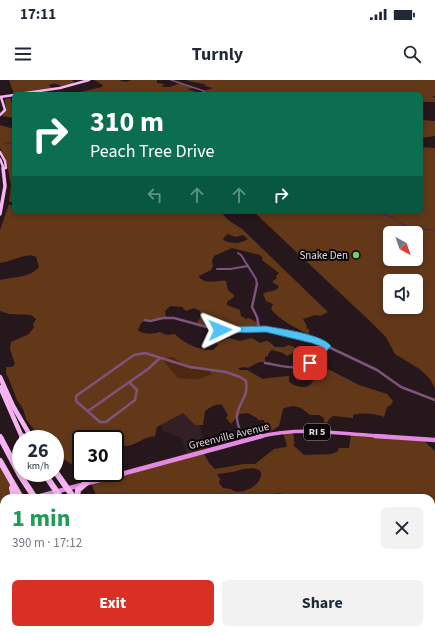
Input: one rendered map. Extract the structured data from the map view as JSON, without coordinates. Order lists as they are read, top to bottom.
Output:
{
  "streets": {
    "main road": ["RI 5", "Greenville Avenue"]
  },
  "places": ["Snake Den"],
  "north": "bottom right",
  "page": {
    "status": "17:11",
    "header": "Turnly",
    "turn": ["310 m", "Peach Tree Drive"],
    "speed": "26 km/h",
    "limit": "30",
    "heading": ["1 min", "390 m · 17:12"],
    "buttons": ["Exit", "Share"]
  }
}
